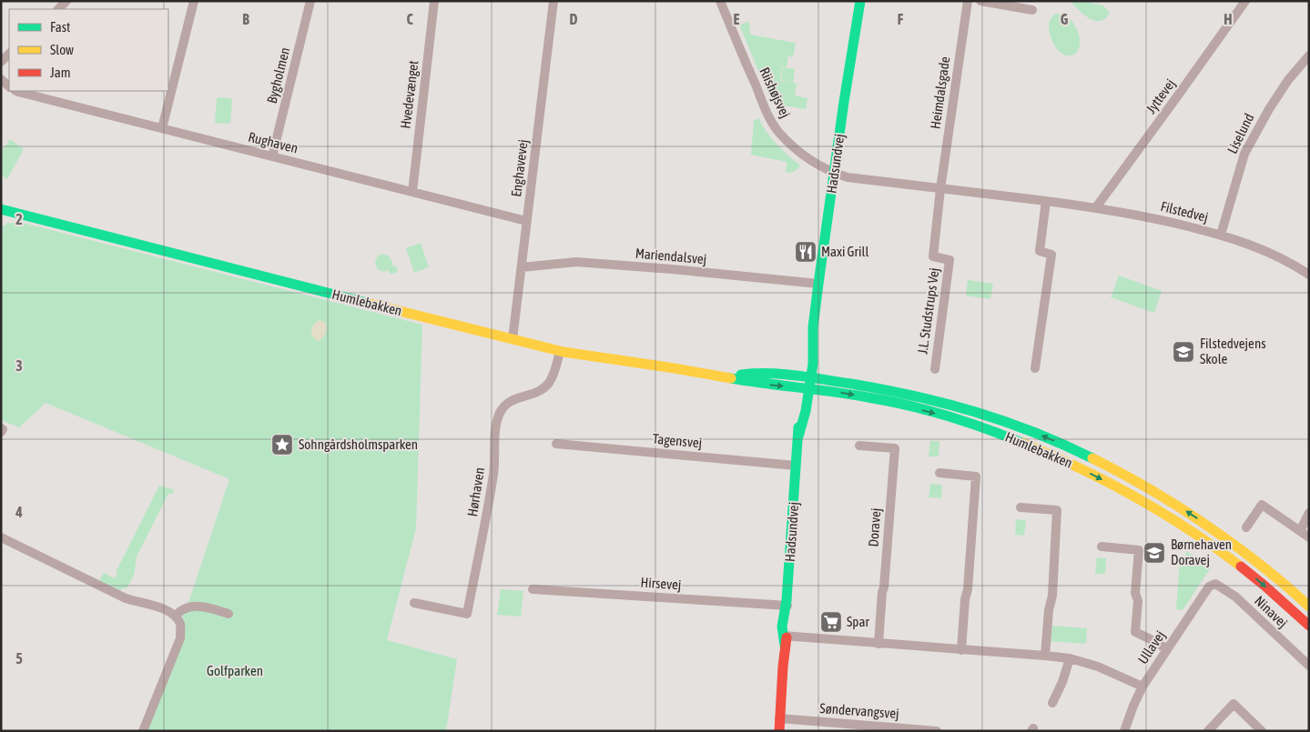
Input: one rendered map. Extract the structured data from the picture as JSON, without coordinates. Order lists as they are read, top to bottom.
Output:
{
  "streets": {
    "street": [
      "Bygholmen",
      "Riishøjsvej",
      "Heimdalsgade",
      "Hvedevænget",
      "Jyttevej",
      "Liselund",
      "Rughaven",
      "Hadsundvej",
      "Enghavevej",
      "Filstedvej",
      "Mariendalsvej",
      "Humlebakken",
      "J.L. Studstrups Vej",
      "Tagensvej",
      "Hørhaven",
      "Doravej",
      "Hirsevej",
      "Ninavej",
      "Ullavej",
      "Søndervangsvej"
    ]
  },
  "crossings": [
    ["Bygholmen", "Rughaven"],
    ["Riishøjsvej", "Hadsundvej"],
    ["Riishøjsvej", "Filstedvej"],
    ["Heimdalsgade", "Filstedvej"],
    ["Heimdalsgade", "J.L. Studstrups Vej"],
    ["Hvedevænget", "Rughaven"],
    ["Jyttevej", "Filstedvej"],
    ["Liselund", "Filstedvej"],
    ["Rughaven", "Enghavevej"],
    ["Hadsundvej", "Filstedvej"],
    ["Hadsundvej", "Mariendalsvej"],
    ["Hadsundvej", "Humlebakken"],
    ["Hadsundvej", "Tagensvej"],
    ["Hadsundvej", "Hirsevej"],
    ["Hadsundvej", "Søndervangsvej"],
    ["Enghavevej", "Mariendalsvej"],
    ["Enghavevej", "Humlebakken"],
    ["Filstedvej", "J.L. Studstrups Vej"],
    ["Humlebakken", "Hørhaven"],
    ["Ninavej", "Ullavej"]
  ],
  "parks": ["Golfparken"],
  "places": {
    "restaurant": ["Maxi Grill"],
    "school or university": ["Filstedvejens Skole", "Børnehaven Doravej"],
    "place": ["Sohngårdsholmsparken"],
    "supermarket": ["Spar"]
  },
  "legend": ["Fast", "Slow", "Jam"],
  "grid": {
    "columns": [
      "B",
      "C",
      "D",
      "E",
      "F",
      "G",
      "H"
    ],
    "rows": [
      "2",
      "3",
      "4",
      "5"
    ]
  }
}
